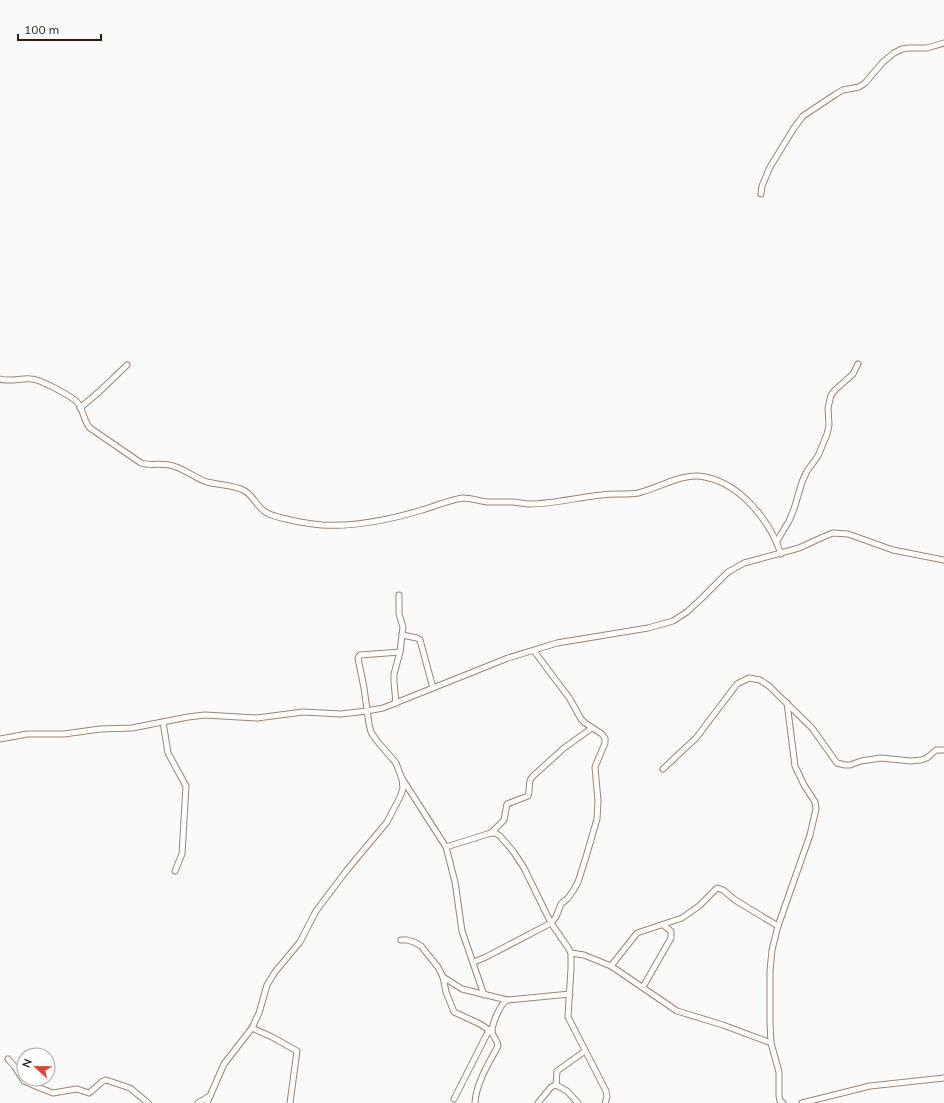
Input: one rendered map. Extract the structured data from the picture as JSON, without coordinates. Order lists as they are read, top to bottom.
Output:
{
  "scale_bar": "100 m",
  "north": "left"
}
